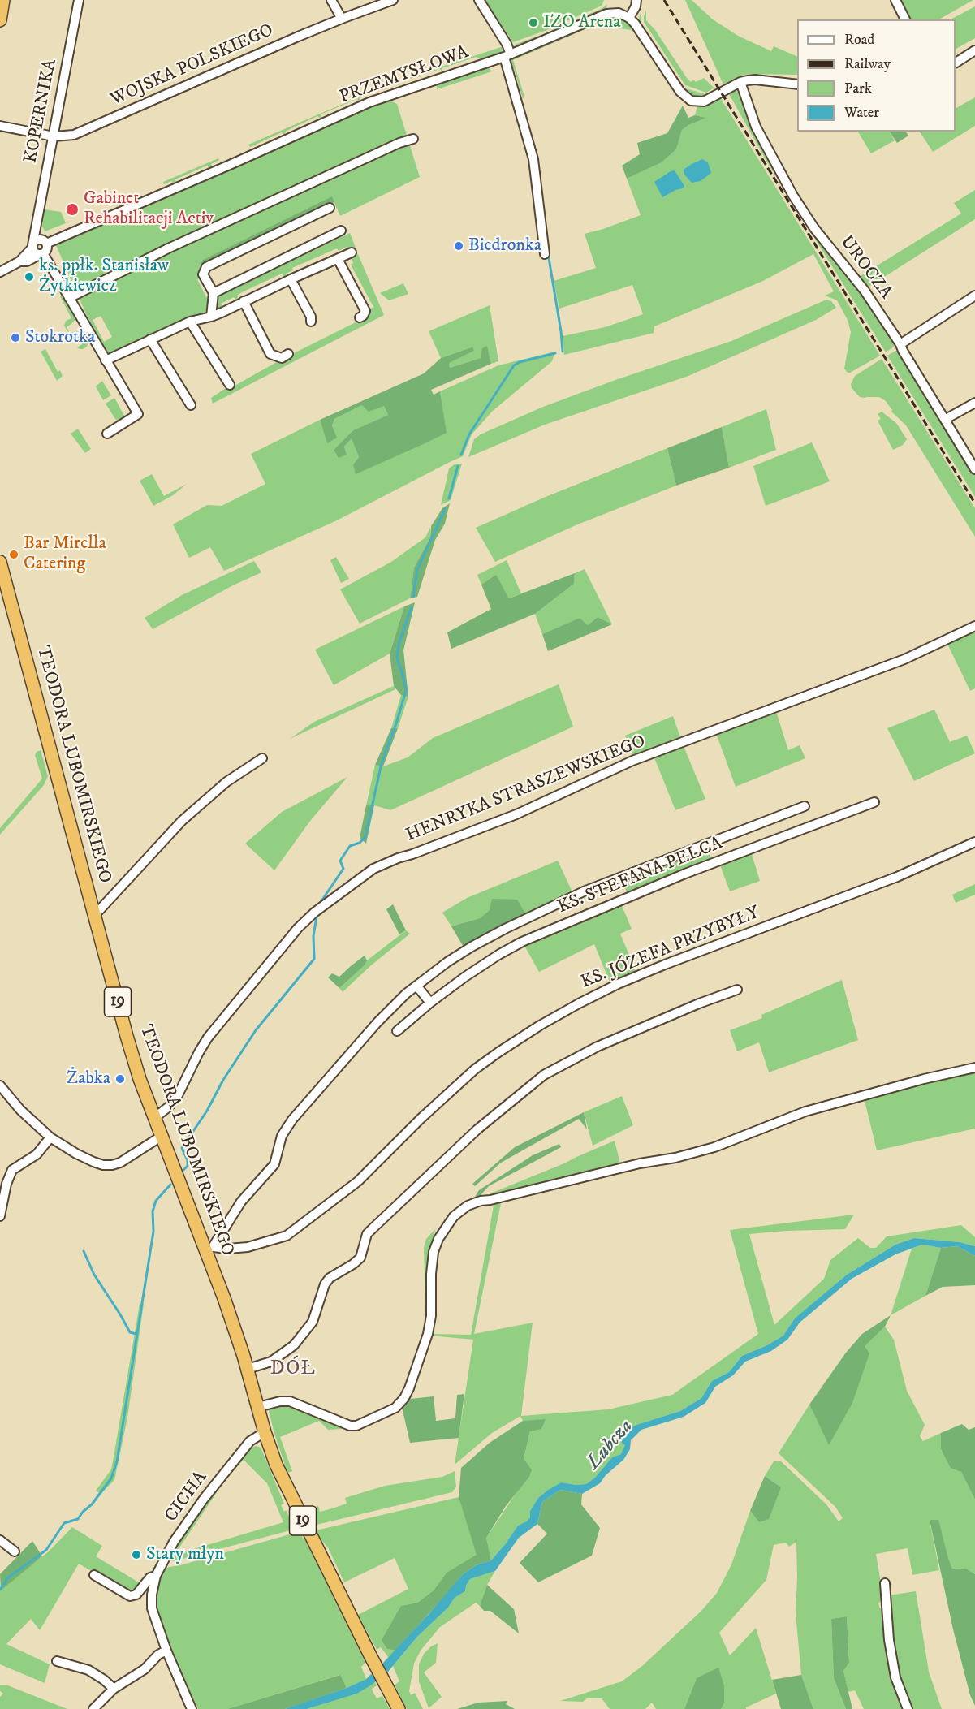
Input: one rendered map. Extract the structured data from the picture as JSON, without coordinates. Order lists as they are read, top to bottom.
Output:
{
  "streets": {
    "highway": ["TEODORA LUBOMIRSKIEGO", "19"],
    "street": [
      "WOJSKA POLSKIEGO",
      "PRZEMYSŁOWA",
      "KOPERNIKA",
      "UROCZA",
      "HENRYKA STRASZEWSKIEGO",
      "KS. STEFANA PELCA",
      "KS. JÓZEFA PRZYBYŁY",
      "CICHA"
    ]
  },
  "crossings": [
    ["WOJSKA POLSKIEGO", "KOPERNIKA"],
    ["PRZEMYSŁOWA", "KOPERNIKA"],
    ["TEODORA LUBOMIRSKIEGO", "HENRYKA STRASZEWSKIEGO"],
    ["TEODORA LUBOMIRSKIEGO", "KS. STEFANA PELCA"],
    ["TEODORA LUBOMIRSKIEGO", "KS. JÓZEFA PRZYBYŁY"],
    ["TEODORA LUBOMIRSKIEGO", "CICHA"],
    ["KS. STEFANA PELCA", "KS. JÓZEFA PRZYBYŁY"]
  ],
  "districts": ["DÓŁ"],
  "water": ["Lubcza"],
  "places": [
    "IZO Arena",
    "Gabinet Rehabilitacji Activ",
    "Biedronka",
    "ks. ppłk. Stanisław Żytkiewicz",
    "Stokrotka",
    "Bar Mirella Catering",
    "Żabka",
    "Stary młyn"
  ],
  "legend": [
    "Road",
    "Railway",
    "Park",
    "Water"
  ]
}
